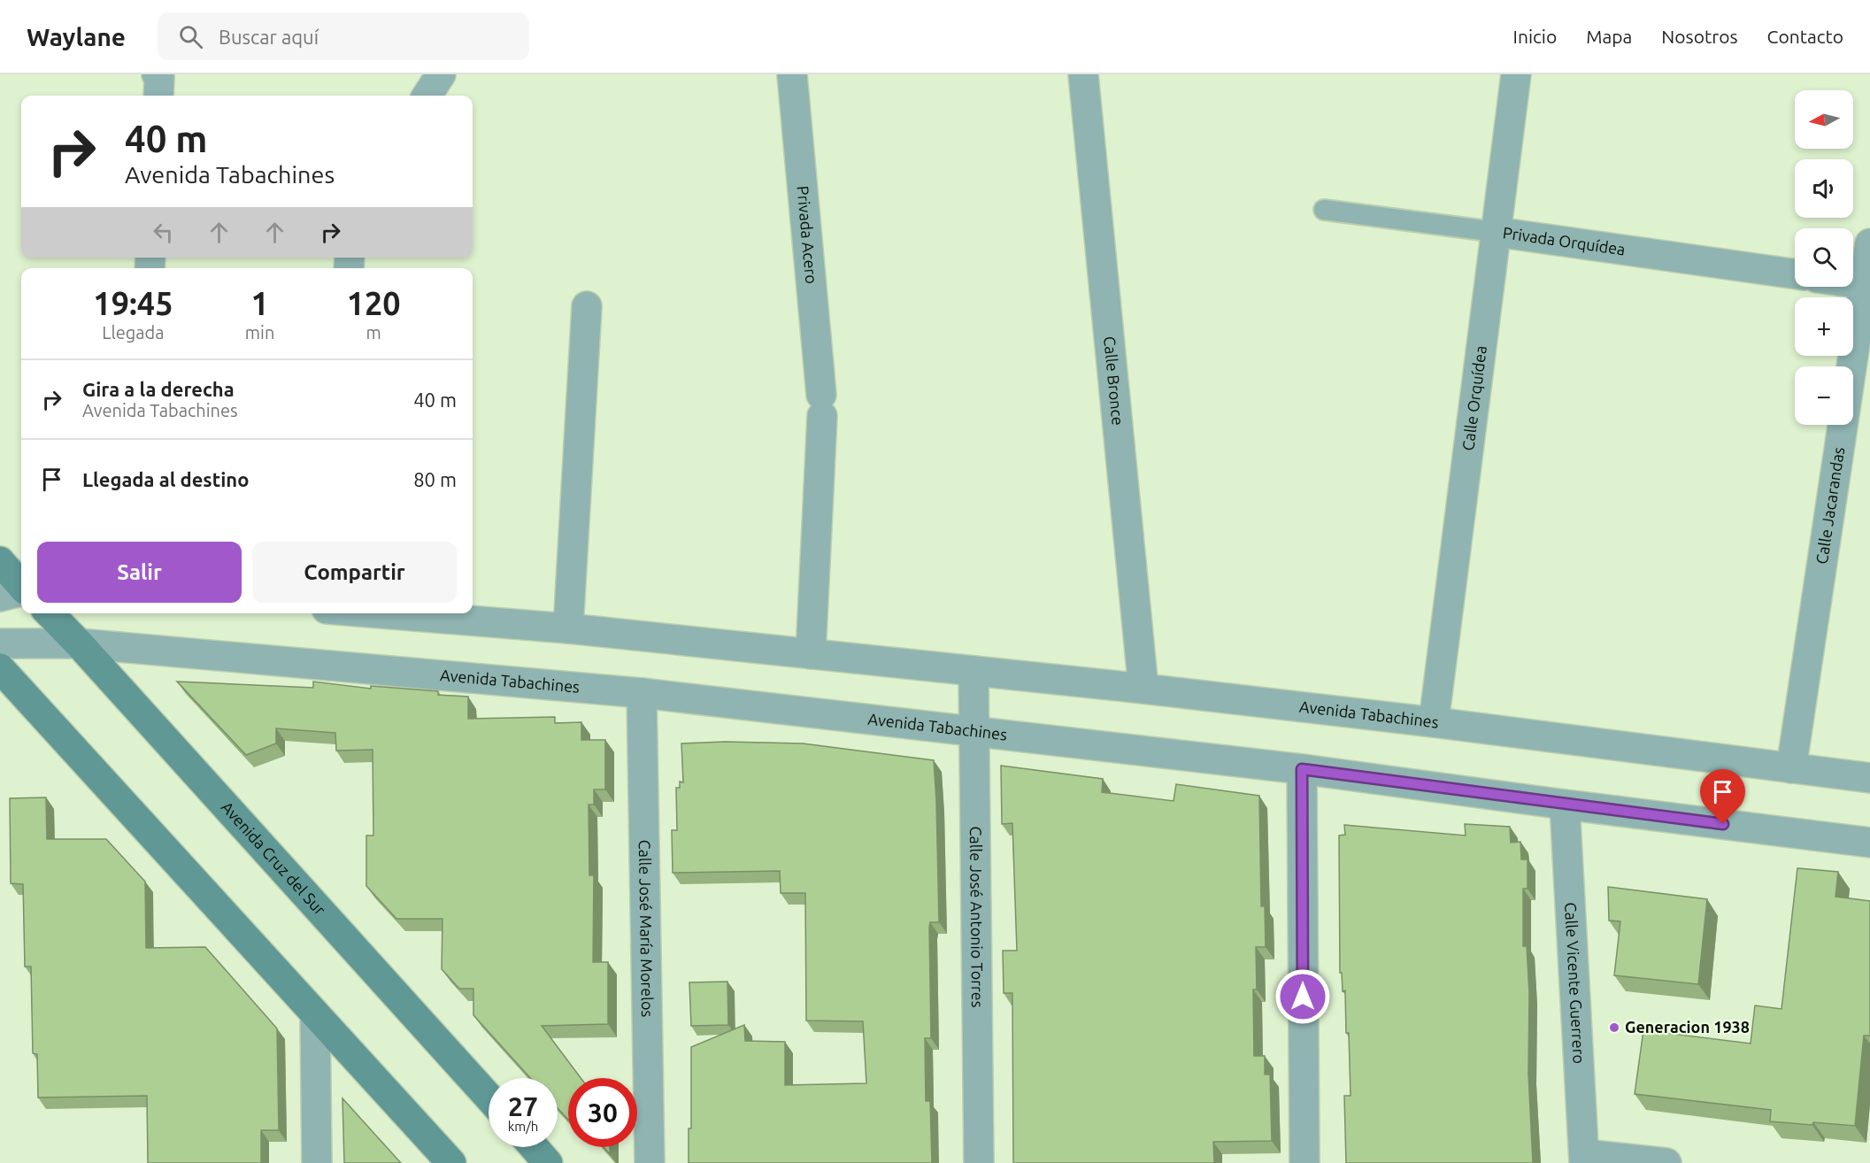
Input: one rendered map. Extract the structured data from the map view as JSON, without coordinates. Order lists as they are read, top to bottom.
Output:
{
  "streets": {
    "main road": ["Avenida Cruz del Sur"],
    "street": [
      "Privada Acero",
      "Privada Orquídea",
      "Calle Bronce",
      "Calle Orquídea",
      "Calle Jacarandas",
      "Avenida Tabachines",
      "Calle José Antonio Torres",
      "Calle José María Morelos",
      "Calle Vicente Guerrero"
    ]
  },
  "crossings": [
    ["Privada Acero", "Avenida Tabachines"],
    ["Privada Orquídea", "Calle Orquídea"],
    ["Calle Bronce", "Avenida Tabachines"],
    ["Calle Orquídea", "Avenida Tabachines"],
    ["Calle Jacarandas", "Avenida Tabachines"],
    ["Avenida Tabachines", "Avenida Cruz del Sur"],
    ["Avenida Tabachines", "Calle José Antonio Torres"],
    ["Avenida Tabachines", "Calle José María Morelos"],
    ["Avenida Tabachines", "Calle Vicente Guerrero"]
  ],
  "places": ["Generacion 1938"],
  "north": "left",
  "page": {
    "header": "Waylane",
    "search": "Buscar aquí",
    "nav": [
      "Inicio",
      "Mapa",
      "Nosotros",
      "Contacto"
    ],
    "map_buttons": ["+", "−"],
    "turn": ["40 m", "Avenida Tabachines"],
    "eta": [
      "19:45",
      "Llegada",
      "1",
      "min",
      "120",
      "m"
    ],
    "list": [
      {
        "name": "Gira a la derecha",
        "note": "Avenida Tabachines",
        "value": "40 m"
      },
      {
        "name": "Llegada al destino",
        "value": "80 m"
      }
    ],
    "buttons": ["Salir", "Compartir"],
    "speed": "27 km/h",
    "limit": "30"
  }
}
